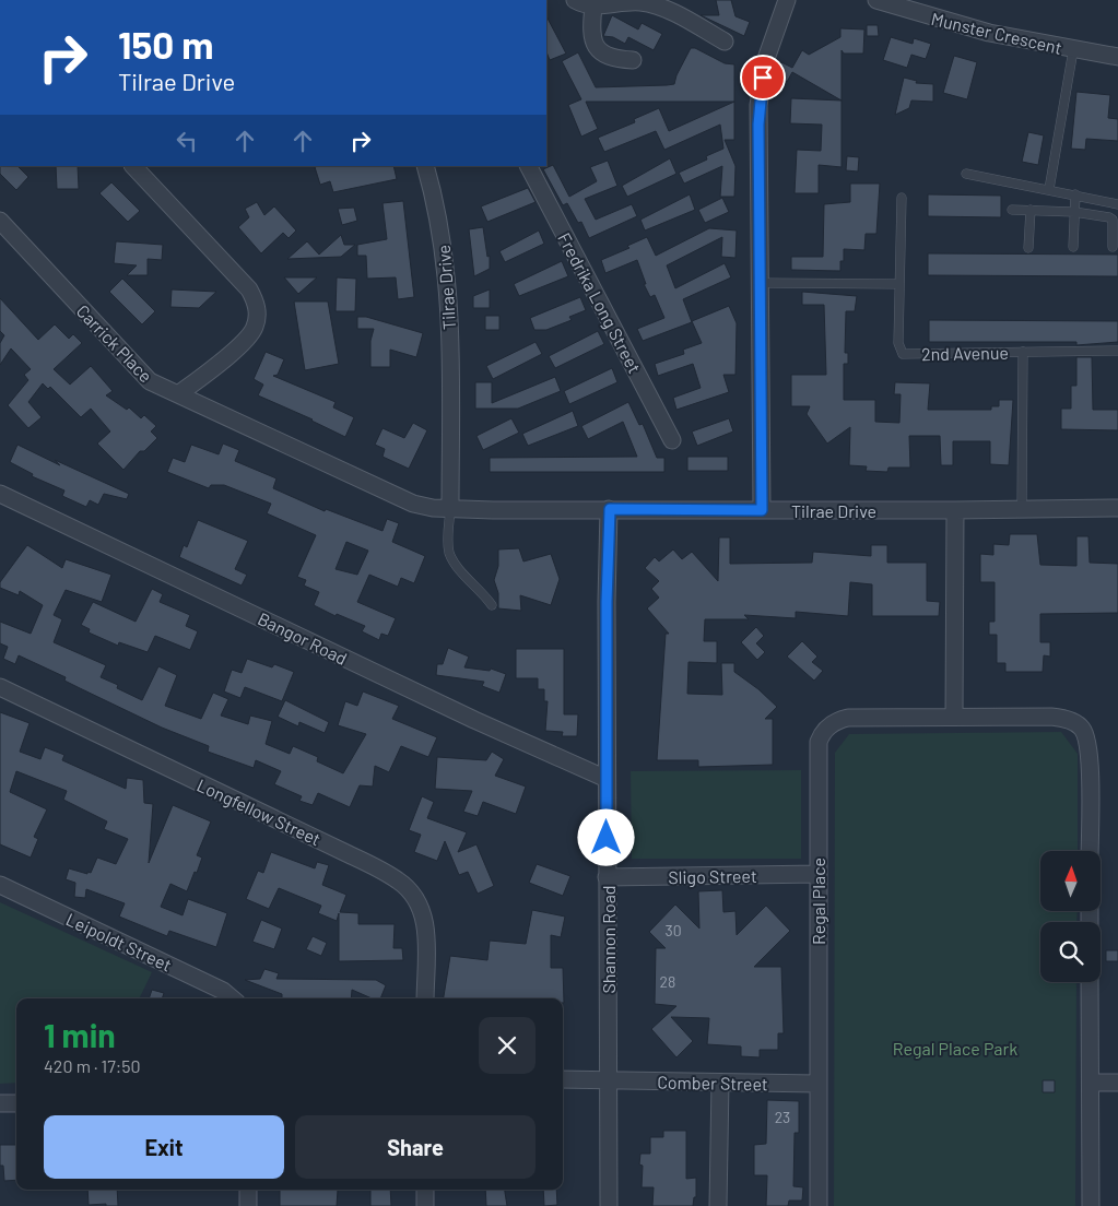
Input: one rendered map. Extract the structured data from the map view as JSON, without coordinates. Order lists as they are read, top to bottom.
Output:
{
  "streets": {
    "street": [
      "Munster Crescent",
      "Tilrae Drive",
      "Fredrika Long Street",
      "Carrick Place",
      "Bangor Road",
      "Longfellow Street",
      "Sligo Street",
      "Regal Place",
      "Shannon Road",
      "Leipoldt Street",
      "Comber Street"
    ],
    "lane": ["2nd Avenue"]
  },
  "crossings": [
    ["Tilrae Drive", "Carrick Place"],
    ["Tilrae Drive", "Shannon Road"],
    ["Bangor Road", "Shannon Road"],
    ["Sligo Street", "Regal Place"],
    ["Sligo Street", "Shannon Road"],
    ["Regal Place", "Comber Street"],
    ["Shannon Road", "Comber Street"]
  ],
  "parks": ["Regal Place Park"],
  "house_numbers": ["30", "28", "23"],
  "north": "top",
  "page": {
    "turn": ["150 m", "Tilrae Drive"],
    "heading": ["1 min", "420 m · 17:50"],
    "buttons": ["Exit", "Share"]
  }
}
